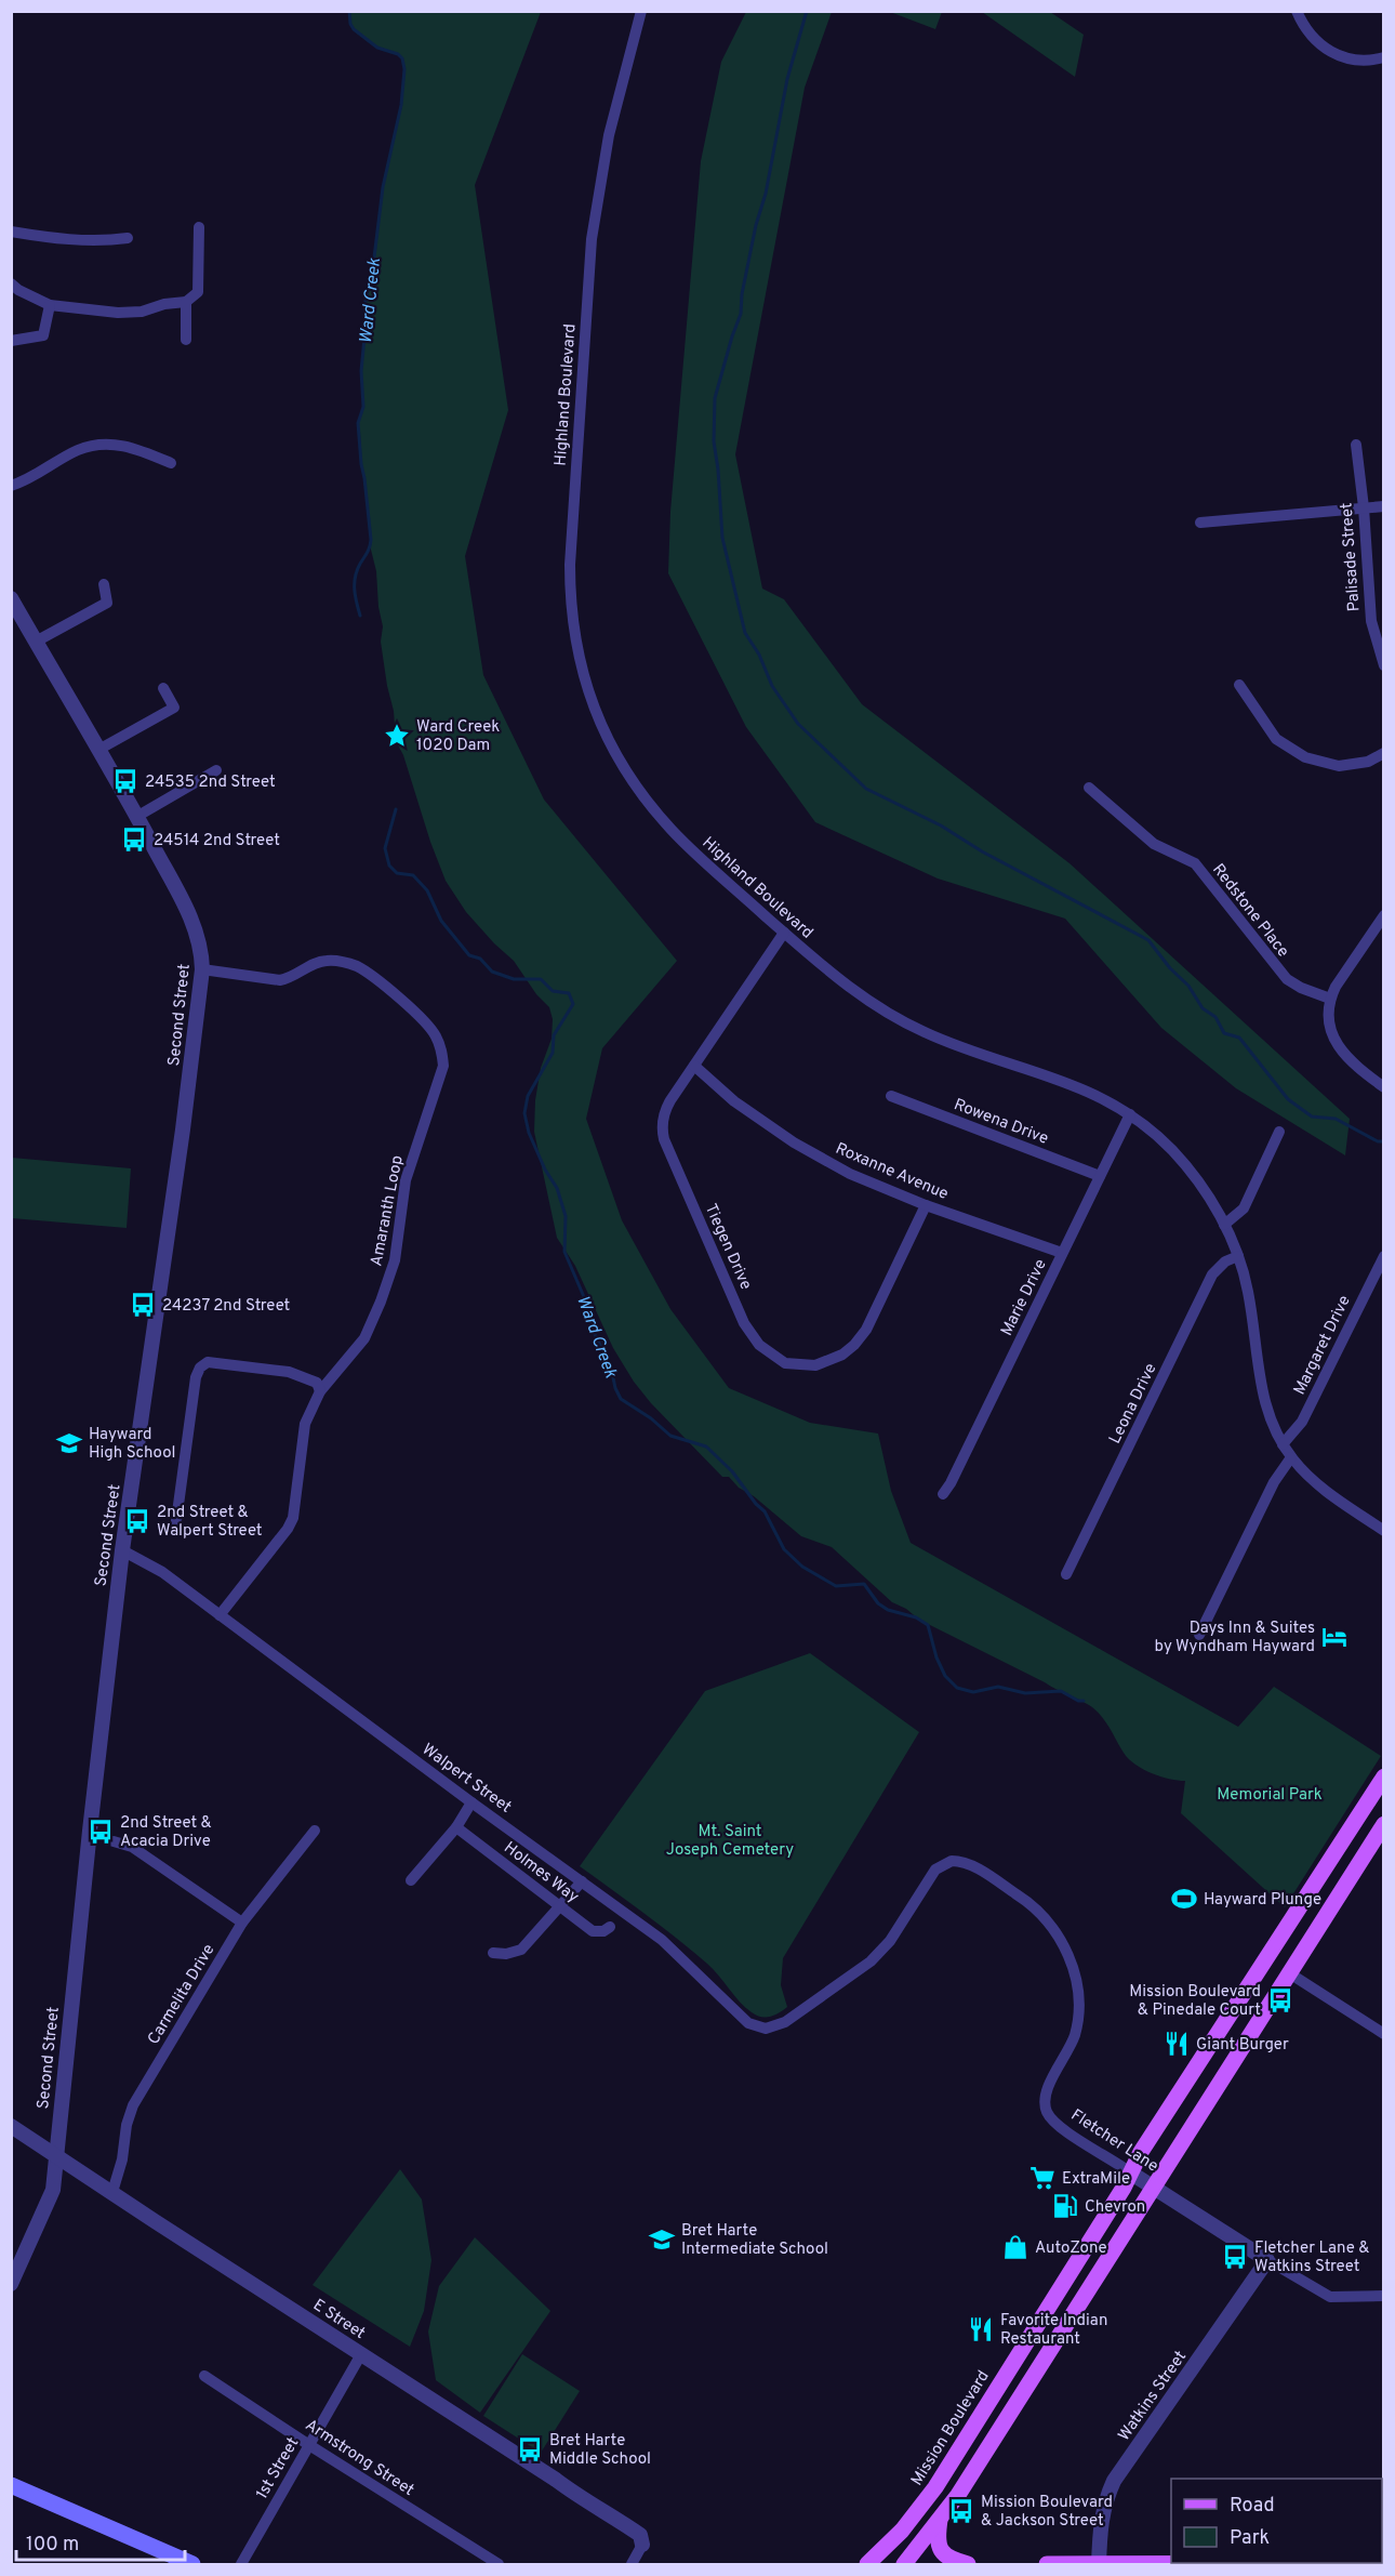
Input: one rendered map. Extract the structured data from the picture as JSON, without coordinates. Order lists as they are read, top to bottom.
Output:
{
  "streets": {
    "main road": ["Mission Boulevard"],
    "street": [
      "Highland Boulevard",
      "Palisade Street",
      "Redstone Place",
      "Second Street",
      "Rowena Drive",
      "Roxanne Avenue",
      "Amaranth Loop",
      "Tiegen Drive",
      "Marie Drive",
      "Margaret Drive",
      "Leona Drive",
      "Walpert Street",
      "Holmes Way",
      "Carmelita Drive",
      "Fletcher Lane",
      "E Street",
      "Watkins Street",
      "Armstrong Street",
      "1st Street"
    ]
  },
  "crossings": [
    ["Highland Boulevard", "Tiegen Drive"],
    ["Highland Boulevard", "Marie Drive"],
    ["Highland Boulevard", "Margaret Drive"],
    ["Highland Boulevard", "Leona Drive"],
    ["Second Street", "Amaranth Loop"],
    ["Second Street", "Walpert Street"],
    ["Second Street", "E Street"],
    ["Rowena Drive", "Marie Drive"],
    ["Roxanne Avenue", "Tiegen Drive"],
    ["Roxanne Avenue", "Marie Drive"],
    ["Amaranth Loop", "Walpert Street"],
    ["Walpert Street", "Fletcher Lane"],
    ["Carmelita Drive", "E Street"],
    ["Fletcher Lane", "Watkins Street"],
    ["Fletcher Lane", "Mission Boulevard"],
    ["E Street", "1st Street"],
    ["Armstrong Street", "1st Street"]
  ],
  "water": ["Ward Creek"],
  "parks": ["Memorial Park", "Mt. Saint Joseph Cemetery"],
  "places": {
    "place": ["Ward Creek 1020 Dam"],
    "bus stop": [
      "24535 2nd Street",
      "24514 2nd Street",
      "24237 2nd Street",
      "2nd Street & Walpert Street",
      "2nd Street & Acacia Drive",
      "Mission Boulevard & Pinedale Court",
      "Fletcher Lane & Watkins Street",
      "Bret Harte Middle School",
      "Mission Boulevard & Jackson Street"
    ],
    "school or university": ["Hayward High School", "Bret Harte Intermediate School"],
    "hotel": ["Days Inn & Suites by Wyndham Hayward"],
    "sports": ["Hayward Plunge"],
    "restaurant": ["Giant Burger", "Favorite Indian Restaurant"],
    "supermarket": ["ExtraMile"],
    "fuel station": ["Chevron"],
    "shop": ["AutoZone"]
  },
  "legend": ["Road", "Park"],
  "scale_bar": "100 m"
}
